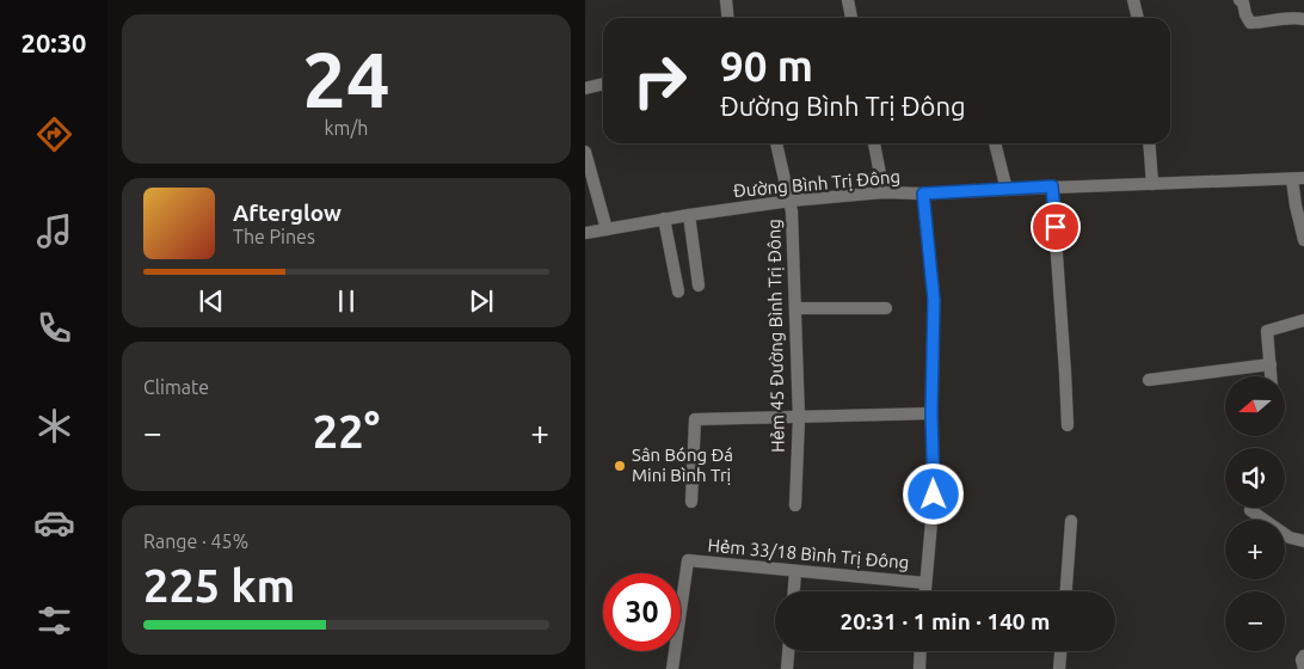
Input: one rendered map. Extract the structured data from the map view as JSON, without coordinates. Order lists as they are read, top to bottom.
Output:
{
  "streets": {
    "street": ["Đường Bình Trị Đông", "Hẻm 45 Đường Bình Trị Đông", "Hẻm 33/18 Bình Trị Đông"]
  },
  "crossings": [
    ["Đường Bình Trị Đông", "Hẻm 45 Đường Bình Trị Đông"]
  ],
  "places": ["Sân Bóng Đá Mini Bình Trị"],
  "north": "left",
  "page": {
    "tabs": "20:30",
    "tile": [
      ["24", "km/h"],
      "Climate",
      ["Range · 45%", "225 km"]
    ],
    "turn": ["90 m", "Đường Bình Trị Đông"],
    "song": ["Afterglow", "The Pines"],
    "map_buttons": ["+", "−"],
    "heat": ["−", "22°", "+"],
    "limit": "30",
    "trip": "20:31 · 1 min · 140 m"
  }
}
